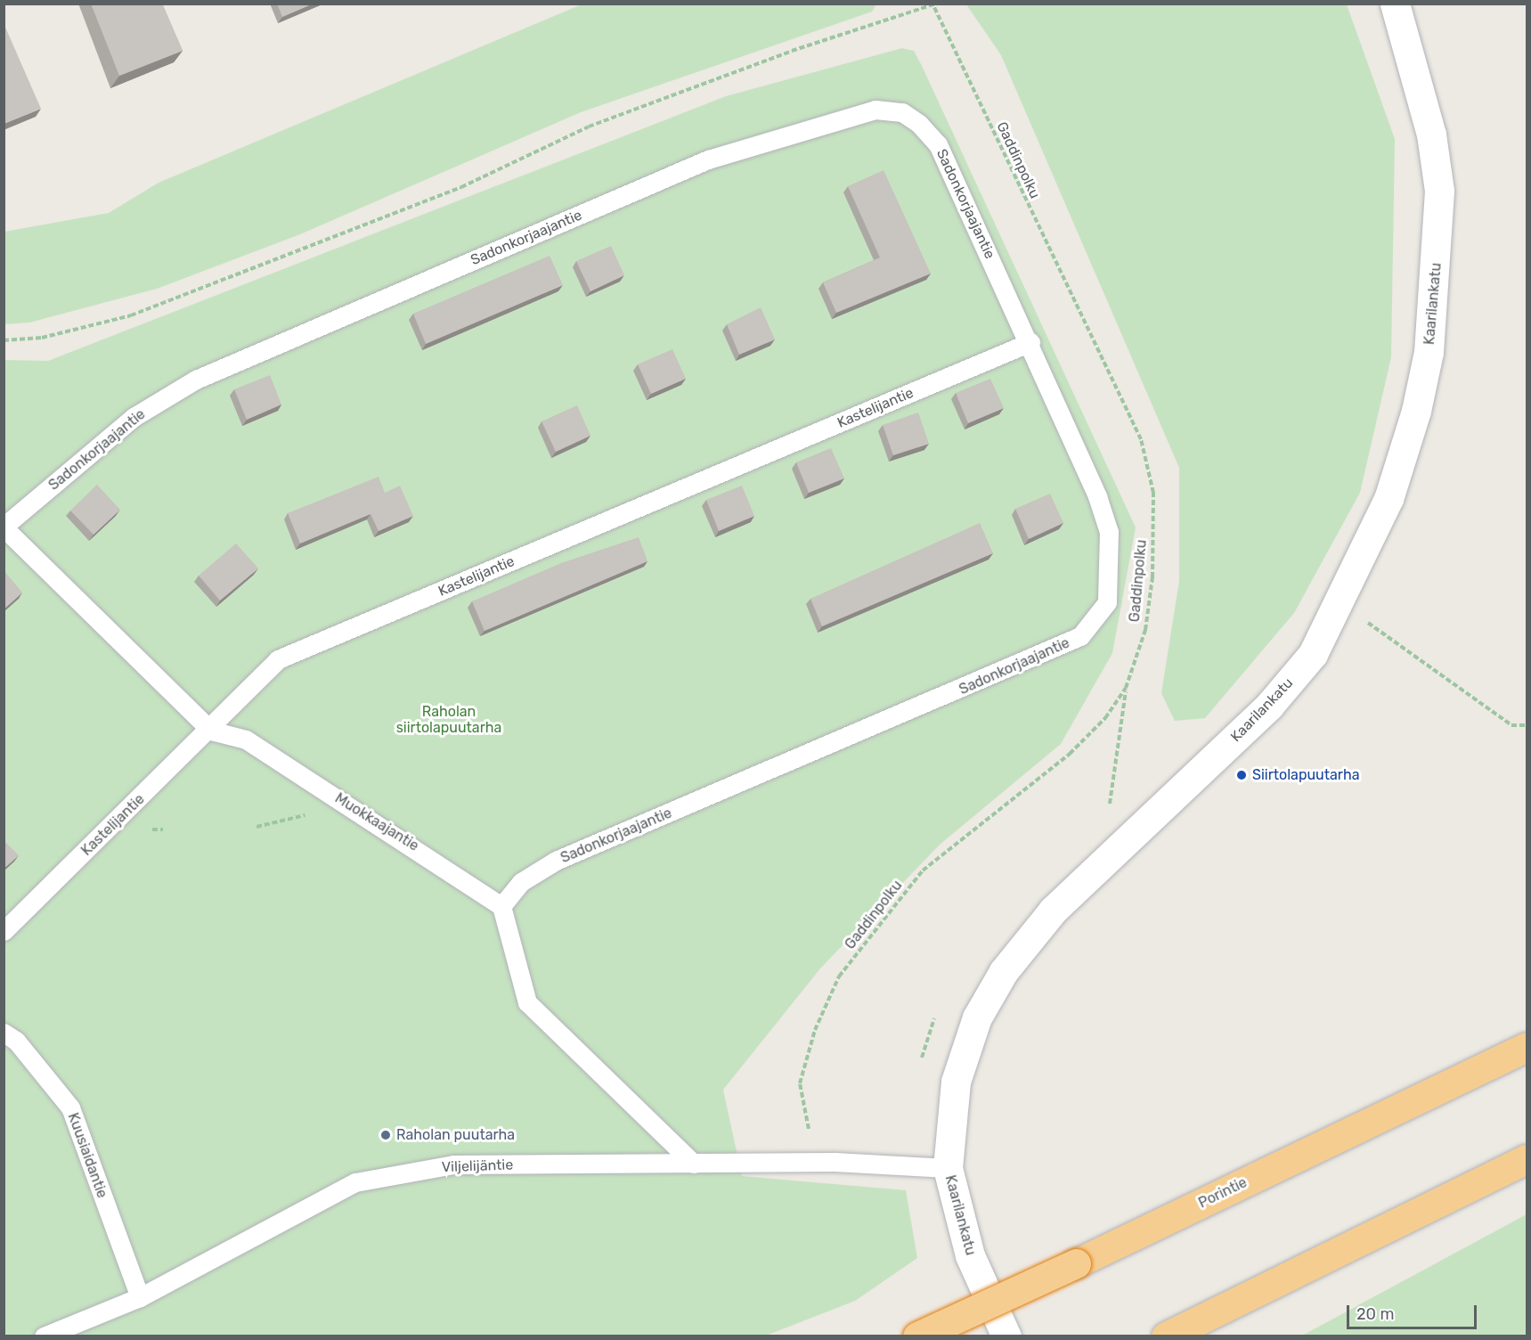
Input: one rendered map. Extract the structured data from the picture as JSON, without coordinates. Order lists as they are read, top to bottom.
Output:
{
  "streets": {
    "highway": ["Porintie"],
    "street": ["Kaarilankatu"],
    "lane": [
      "Sadonkorjaajantie",
      "Kastelijantie",
      "Muokkaajantie",
      "Kuusiaidantie",
      "Viljelijäntie"
    ],
    "path": ["Gaddinpolku"]
  },
  "crossings": [
    ["Gaddinpolku", "Viljelijäntie"],
    ["Sadonkorjaajantie", "Kastelijantie"],
    ["Sadonkorjaajantie", "Muokkaajantie"],
    ["Kaarilankatu", "Viljelijäntie"],
    ["Kastelijantie", "Muokkaajantie"],
    ["Kuusiaidantie", "Viljelijäntie"]
  ],
  "parks": ["Raholan siirtolapuutarha"],
  "places": ["Siirtolapuutarha", "Raholan puutarha"],
  "scale_bar": "20 m"
}
